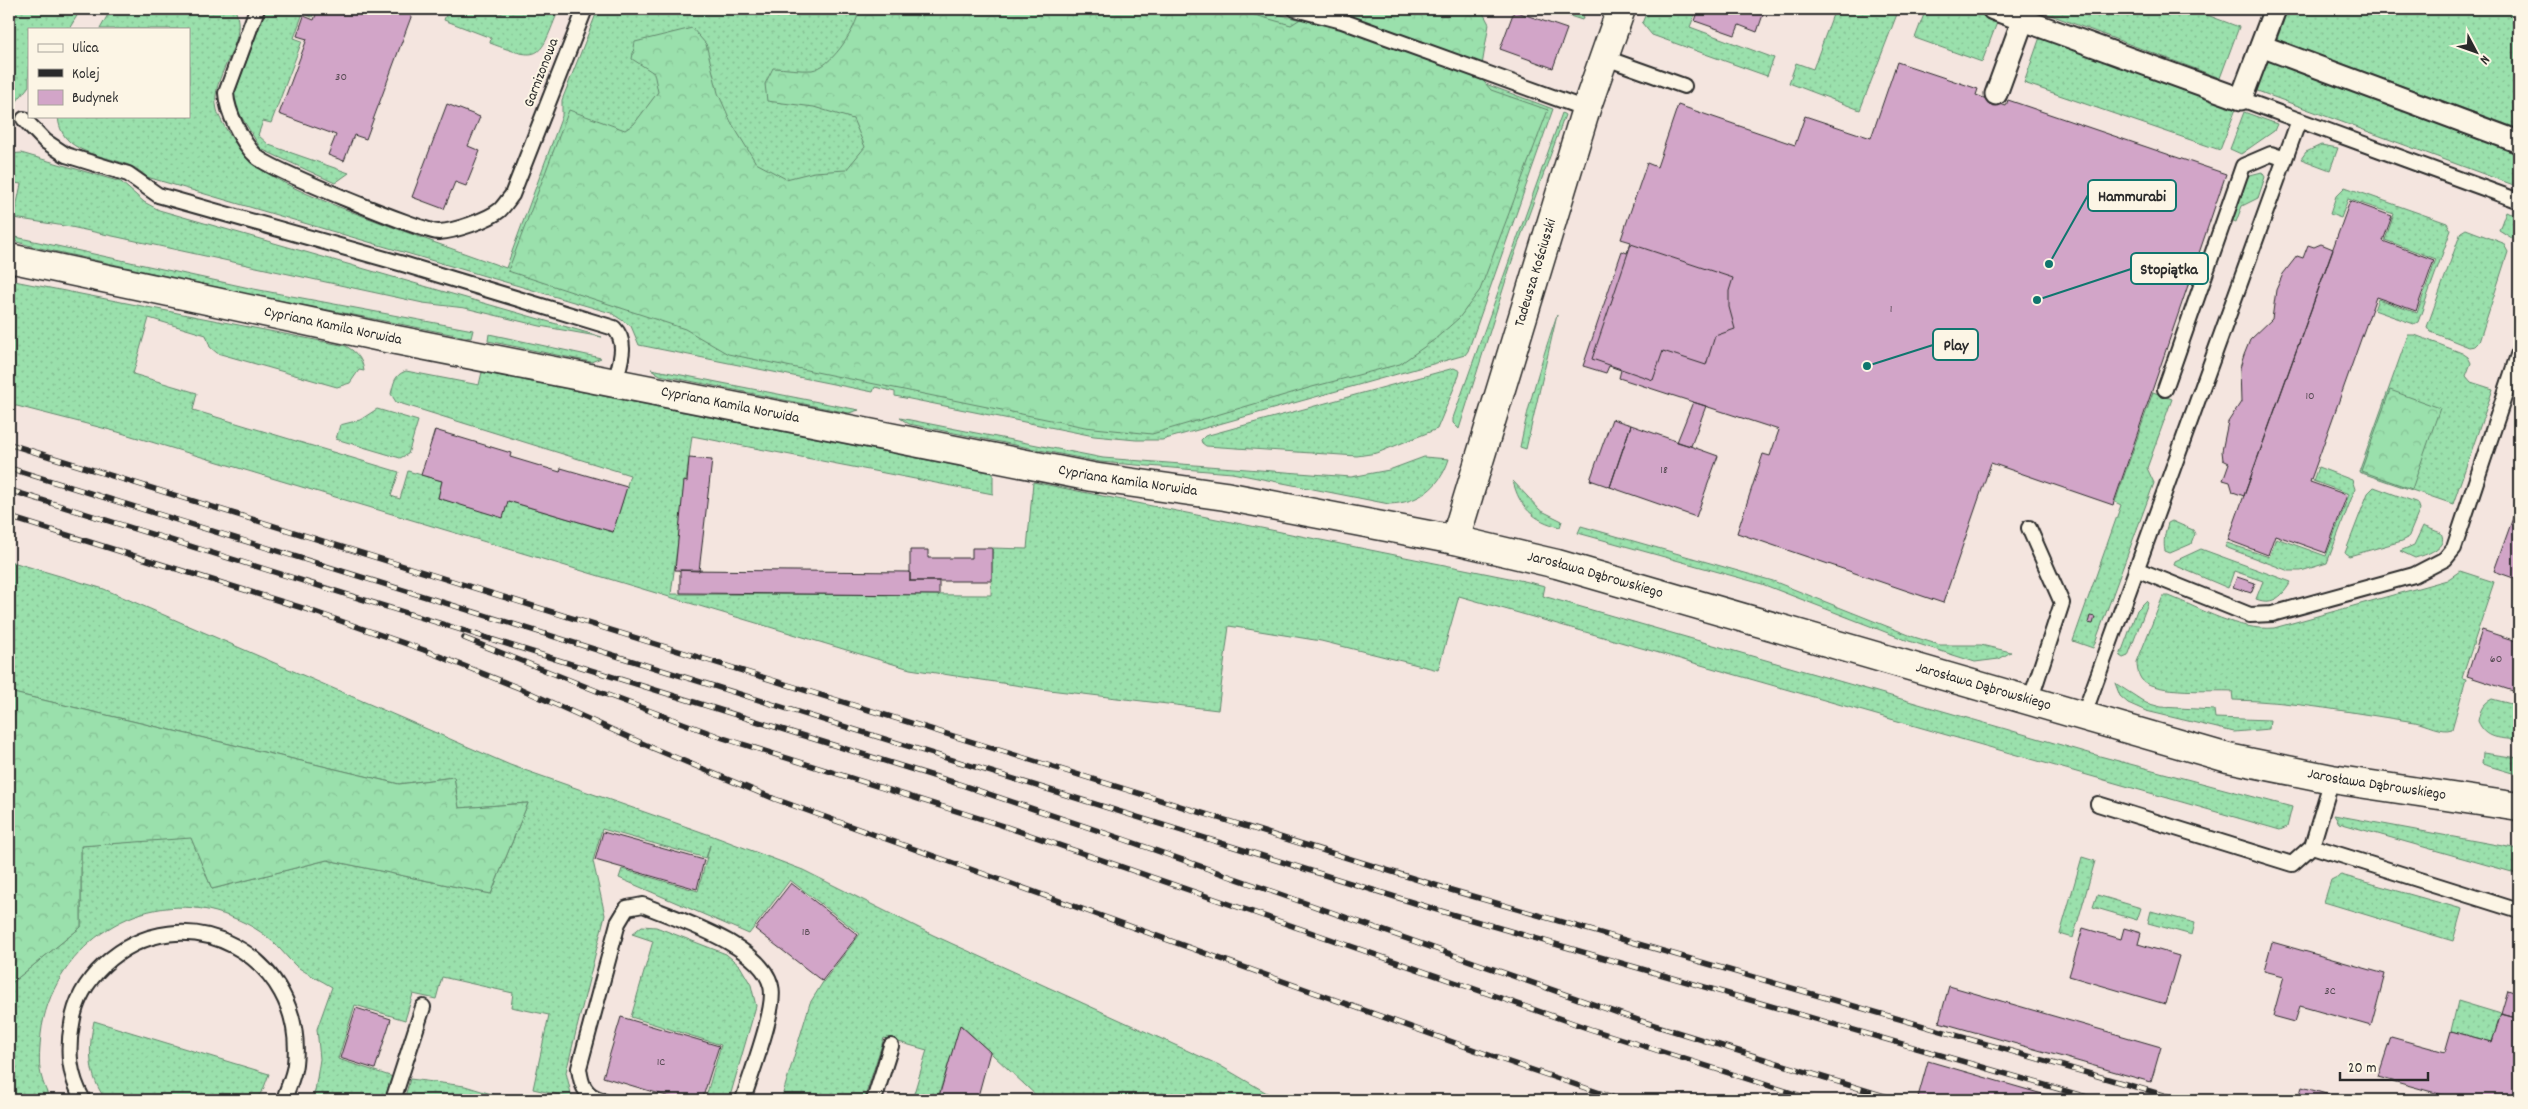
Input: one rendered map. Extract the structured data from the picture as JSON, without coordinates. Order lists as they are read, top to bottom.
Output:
{
  "streets": {
    "street": ["Tadeusza Kościuszki", "Cypriana Kamila Norwida", "Jarosława Dąbrowskiego"],
    "lane": ["Garnizonowa"]
  },
  "crossings": [
    ["Tadeusza Kościuszki", "Cypriana Kamila Norwida"],
    ["Tadeusza Kościuszki", "Jarosława Dąbrowskiego"],
    ["Cypriana Kamila Norwida", "Jarosława Dąbrowskiego"]
  ],
  "places": ["Hammurabi", "Stopiątka", "Play"],
  "house_numbers": [
    "30",
    "1",
    "10",
    "18",
    "60",
    "1B",
    "3C",
    "1C"
  ],
  "legend": ["Ulica", "Kolej", "Budynek"],
  "scale_bar": "20 m",
  "north": "bottom right"
}
